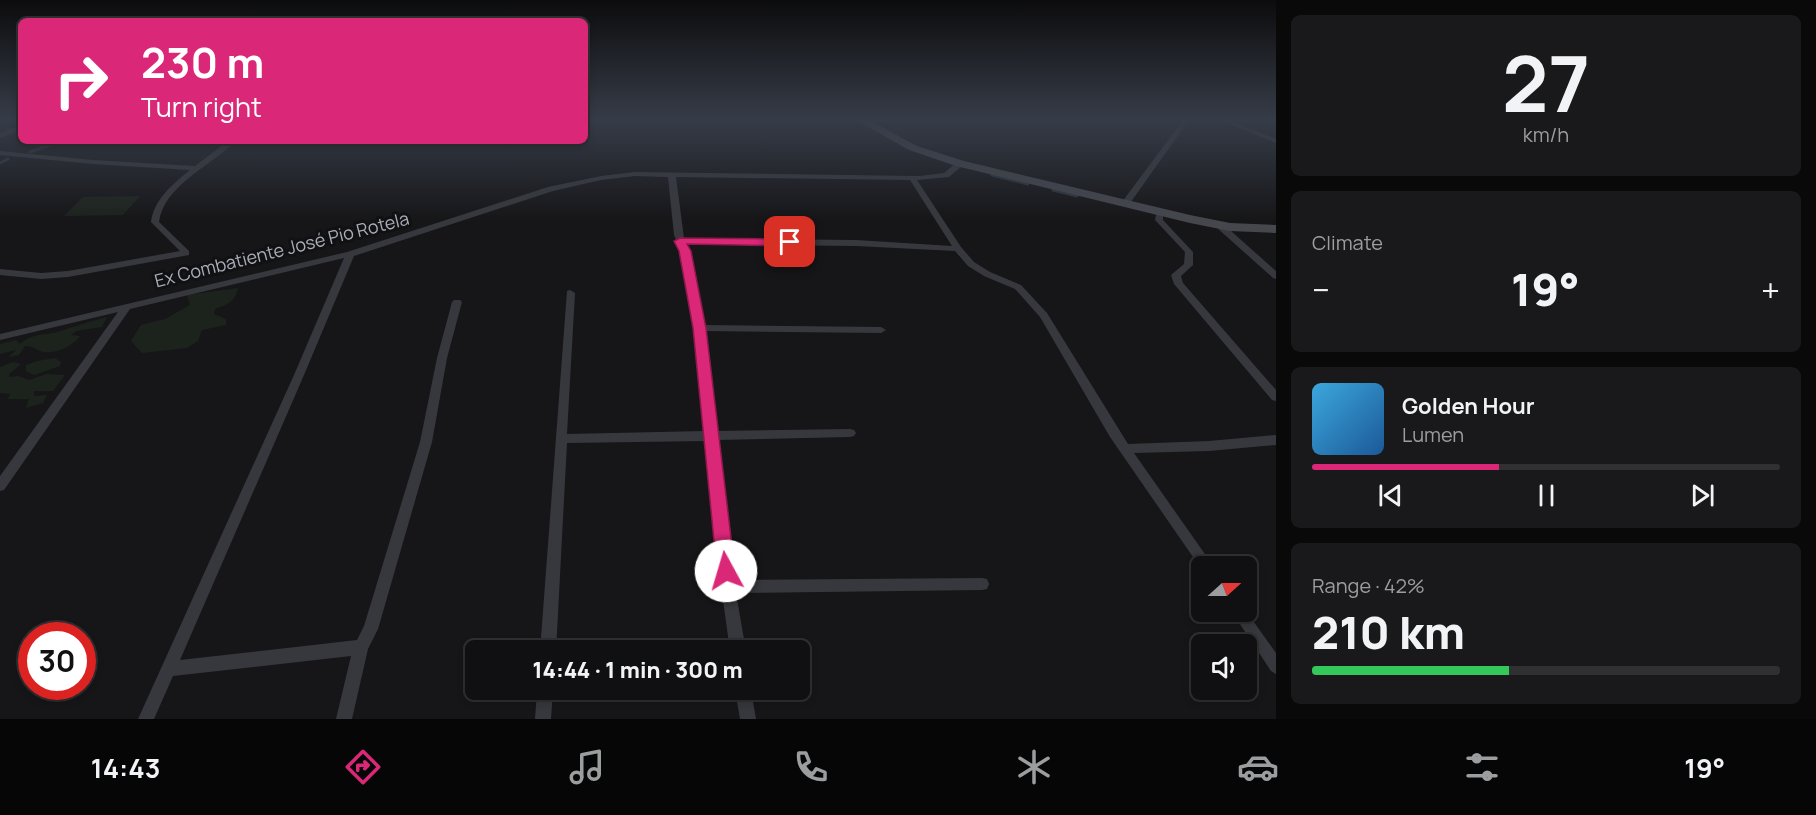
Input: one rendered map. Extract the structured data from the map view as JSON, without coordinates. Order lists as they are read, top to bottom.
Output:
{
  "streets": {
    "street": ["Ex Combatiente José Pio Rotela"]
  },
  "north": "right",
  "page": {
    "tile": [
      ["27", "km/h"],
      "Climate",
      ["Range · 42%", "210 km"]
    ],
    "turn": ["230 m", "Turn right"],
    "heat": ["−", "19°", "+"],
    "song": ["Golden Hour", "Lumen"],
    "limit": "30",
    "trip": "14:44 · 1 min · 300 m",
    "tabs": ["14:43", "19°"]
  }
}
